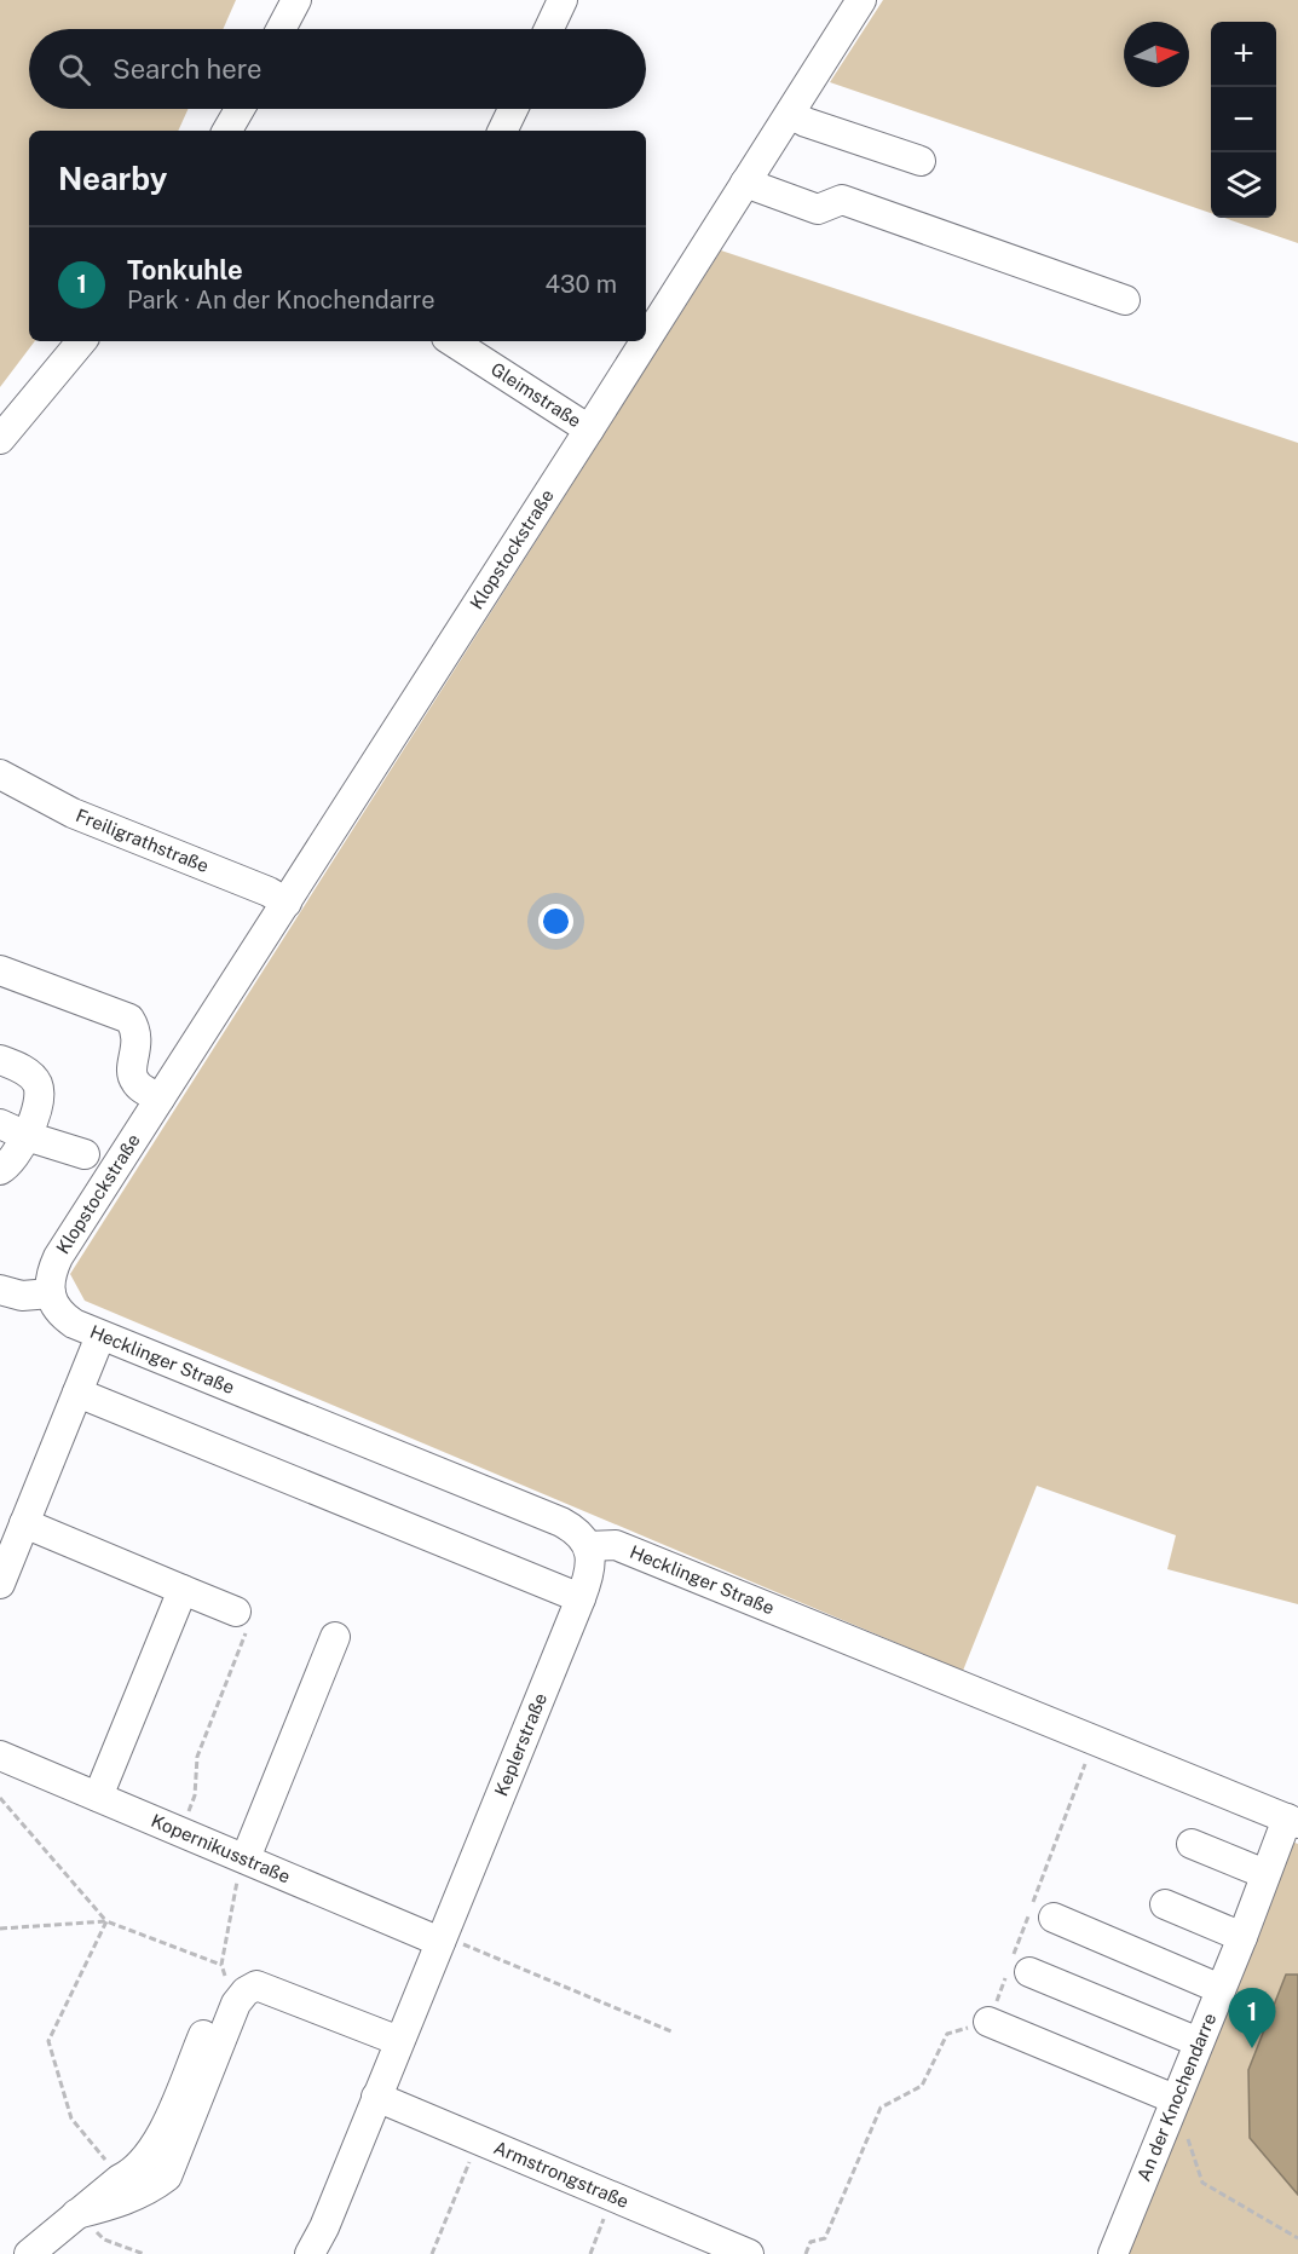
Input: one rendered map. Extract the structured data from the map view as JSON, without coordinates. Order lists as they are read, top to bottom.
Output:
{
  "streets": {
    "street": [
      "Gleimstraße",
      "Klopstockstraße",
      "Freiligrathstraße",
      "Hecklinger Straße",
      "Keplerstraße",
      "Kopernikusstraße",
      "An der Knochendarre",
      "Armstrongstraße"
    ]
  },
  "crossings": [
    ["Gleimstraße", "Klopstockstraße"],
    ["Klopstockstraße", "Freiligrathstraße"],
    ["Klopstockstraße", "Hecklinger Straße"],
    ["Hecklinger Straße", "Keplerstraße"],
    ["Hecklinger Straße", "An der Knochendarre"],
    ["Keplerstraße", "Kopernikusstraße"],
    ["Keplerstraße", "Armstrongstraße"]
  ],
  "north": "right",
  "page": {
    "map_buttons": ["+", "−"],
    "search": "Search here",
    "heading": "Nearby",
    "list": [
      {
        "mark": "1",
        "name": "Tonkuhle",
        "note": "Park · An der Knochendarre",
        "value": "430 m"
      }
    ],
    "pins": "1"
  }
}
